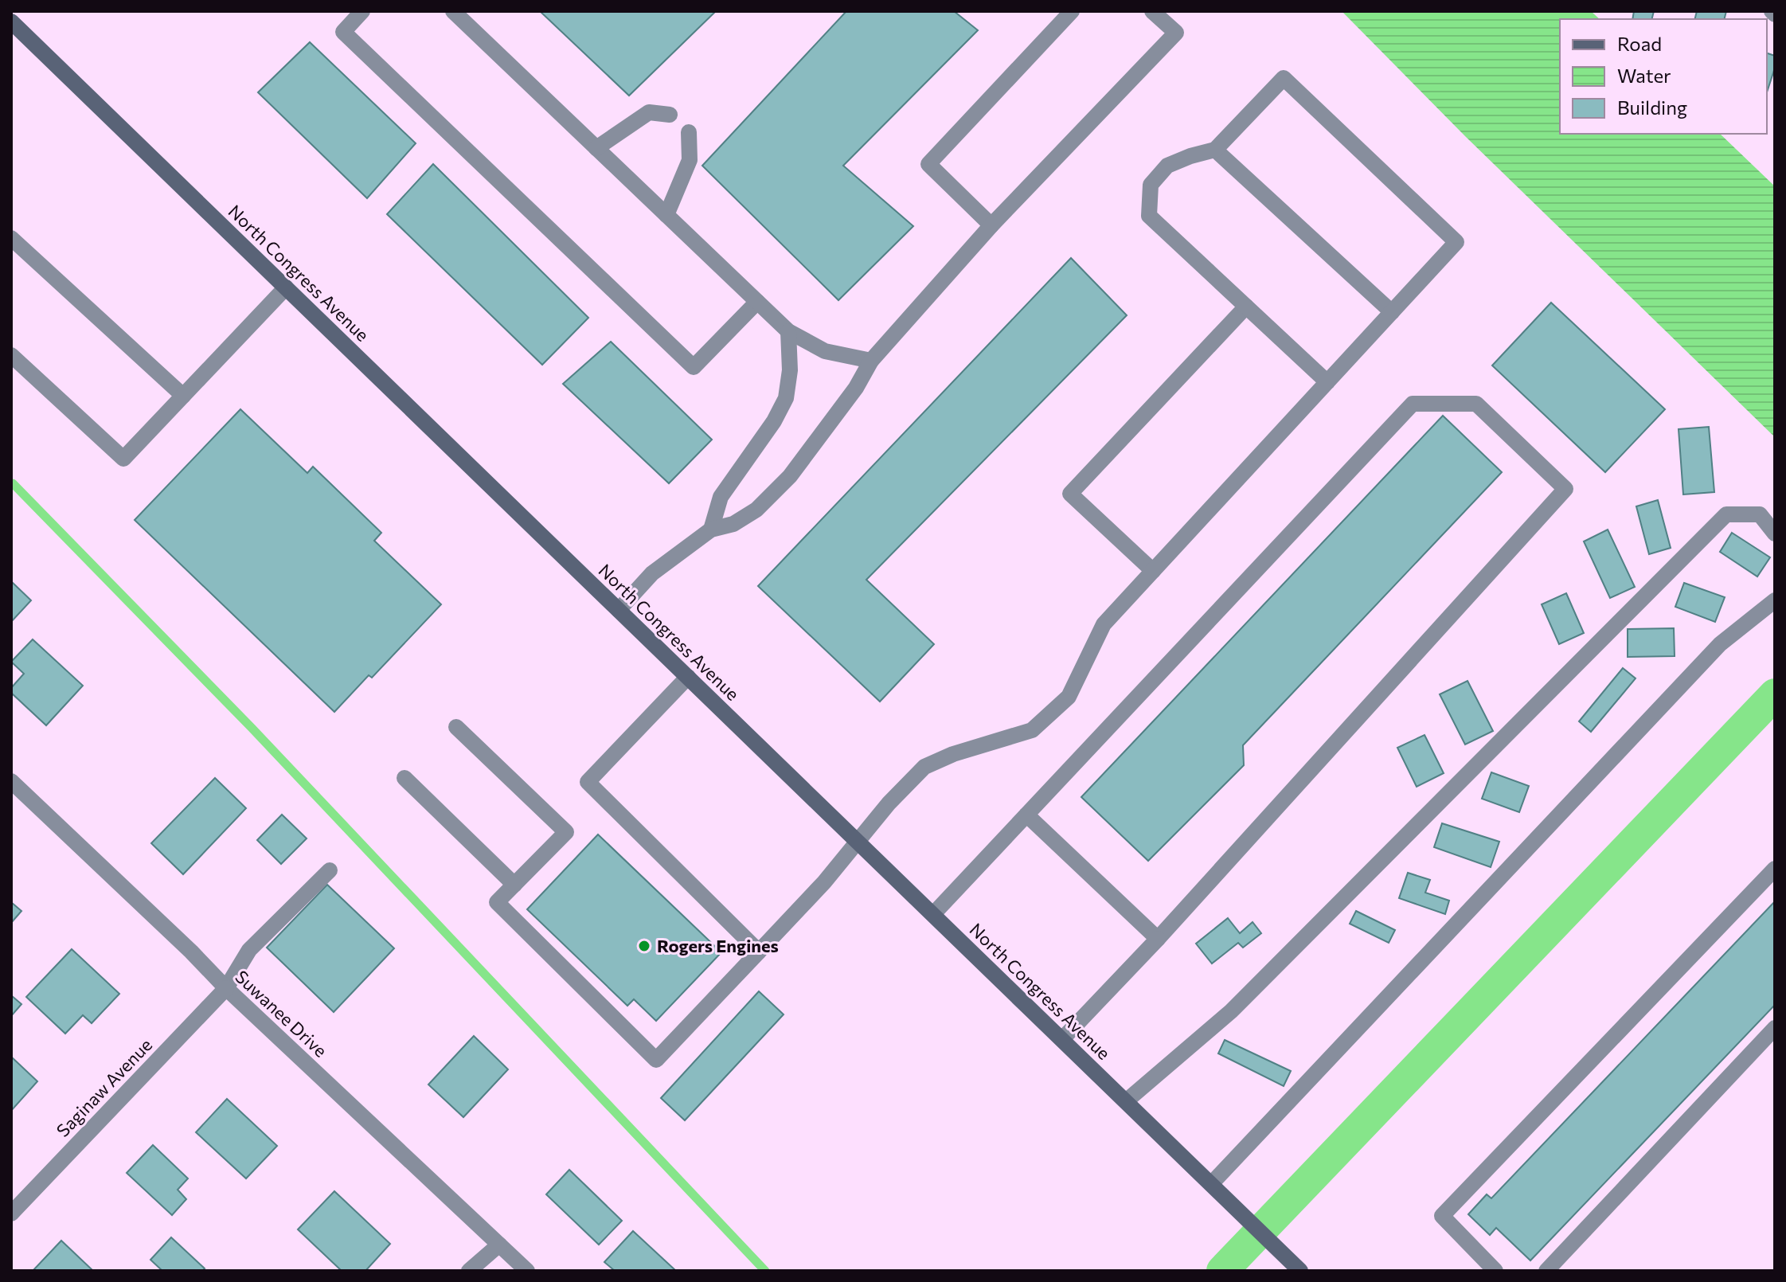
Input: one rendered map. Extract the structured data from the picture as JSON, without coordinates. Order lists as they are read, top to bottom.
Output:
{
  "streets": {
    "street": ["North Congress Avenue", "Suwanee Drive", "Saginaw Avenue"]
  },
  "crossings": [
    ["Suwanee Drive", "Saginaw Avenue"]
  ],
  "places": ["Rogers Engines"],
  "legend": ["Road", "Water", "Building"]
}
